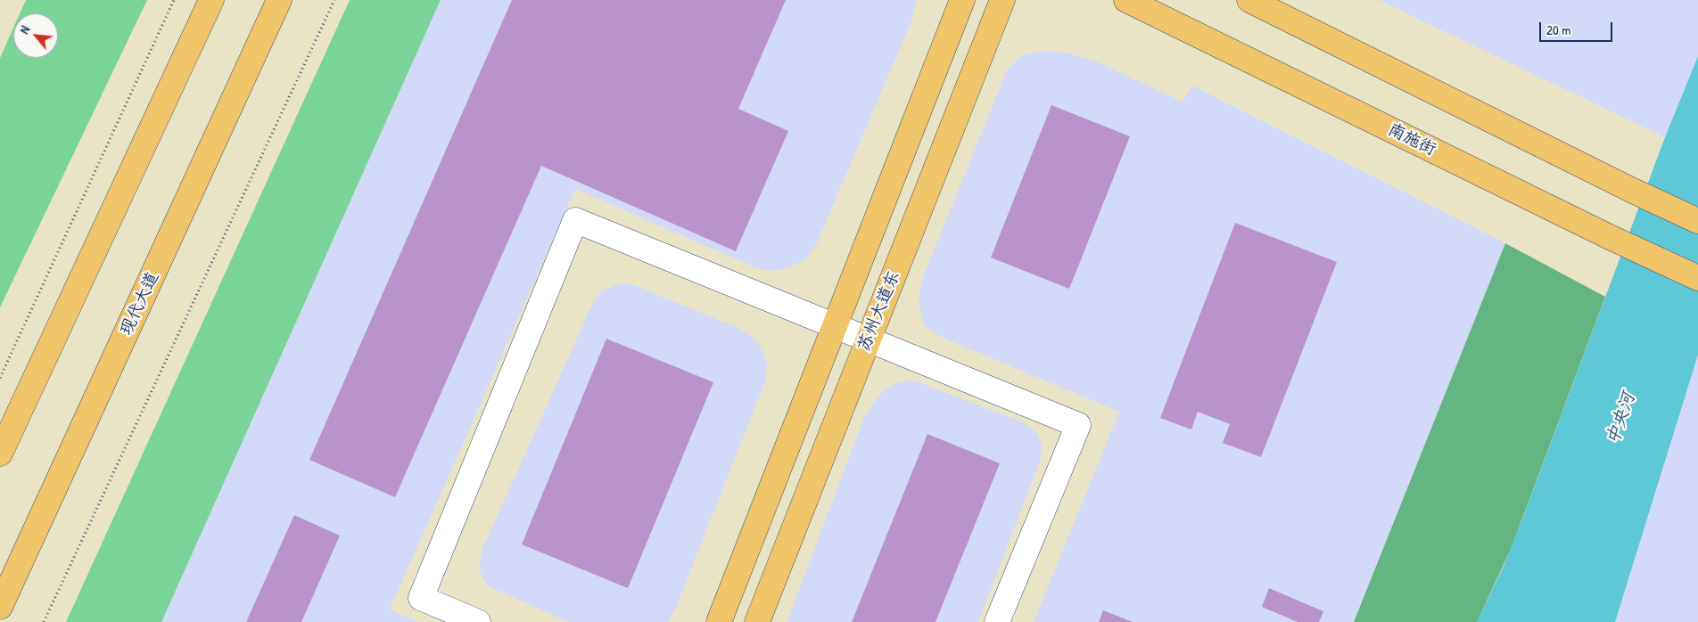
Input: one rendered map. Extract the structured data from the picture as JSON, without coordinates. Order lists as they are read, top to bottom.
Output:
{
  "streets": {
    "main road": ["南施街", "现代大道", "苏州大道东"]
  },
  "water": ["中央河"],
  "scale_bar": "20 m",
  "north": "top left"
}
